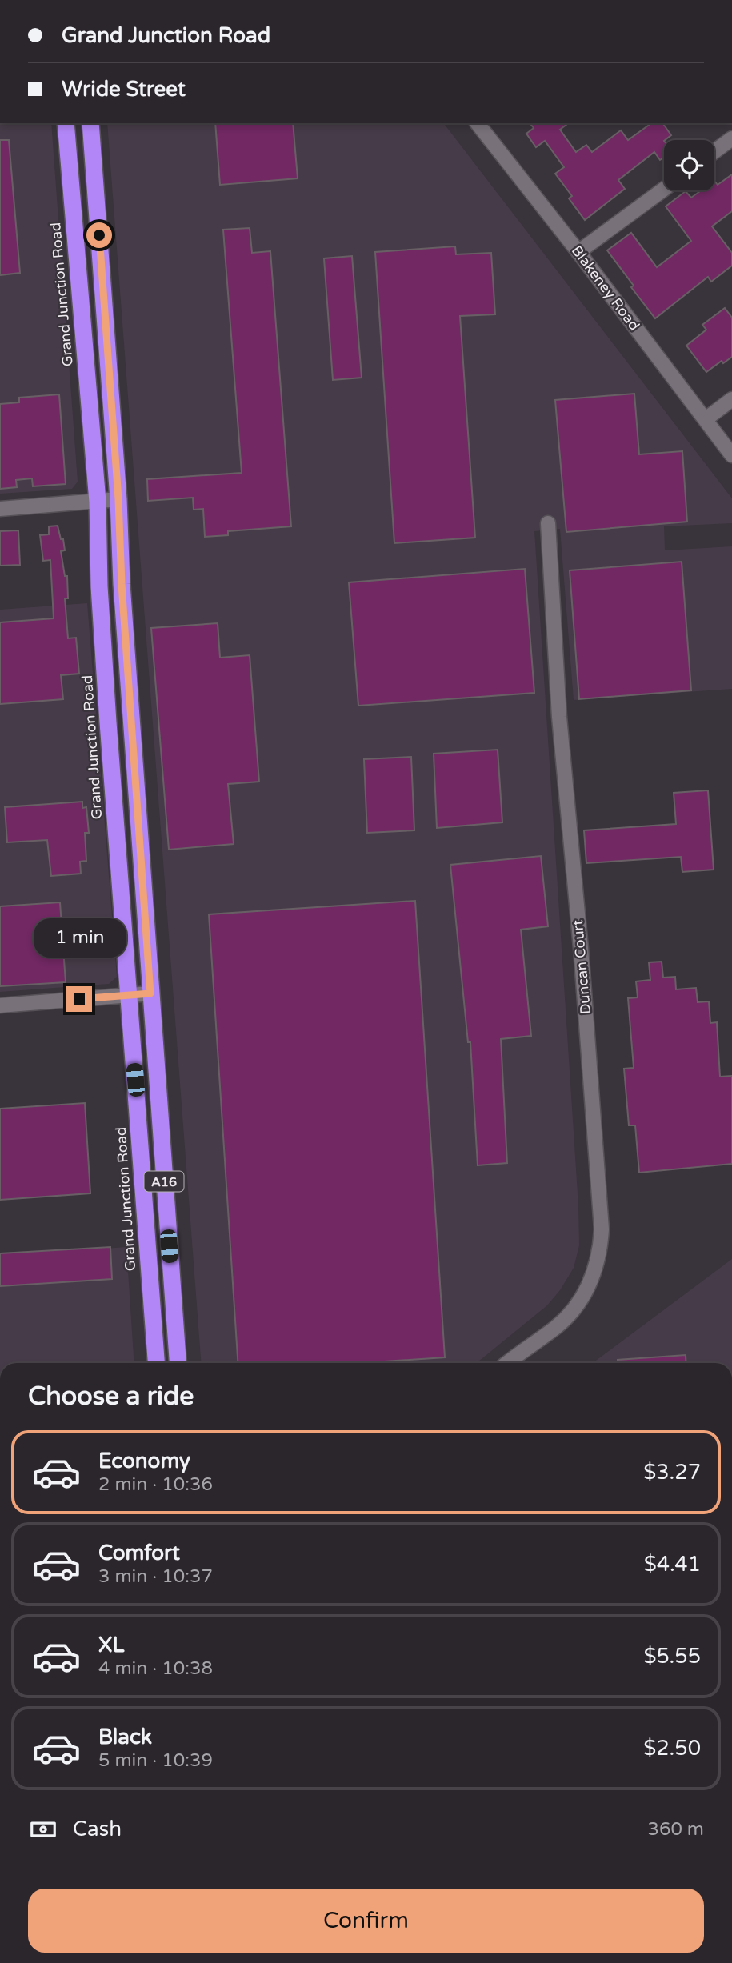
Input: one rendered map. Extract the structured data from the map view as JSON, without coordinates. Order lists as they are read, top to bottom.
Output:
{
  "streets": {
    "highway": ["Grand Junction Road", "A16"],
    "street": ["Blakeney Road", "Duncan Court"]
  },
  "page": {
    "banner": ["Grand Junction Road", "Wride Street"],
    "bubble": "1 min",
    "heading": "Choose a ride",
    "list": [
      {
        "name": "Economy",
        "note": "2 min · 10:36",
        "value": "$3.27"
      },
      {
        "name": "Comfort",
        "note": "3 min · 10:37",
        "value": "$4.41"
      },
      {
        "name": "XL",
        "note": "4 min · 10:38",
        "value": "$5.55"
      },
      {
        "name": "Black",
        "note": "5 min · 10:39",
        "value": "$2.50"
      }
    ],
    "pay": ["Cash", "360 m"],
    "buttons": "Confirm"
  }
}
